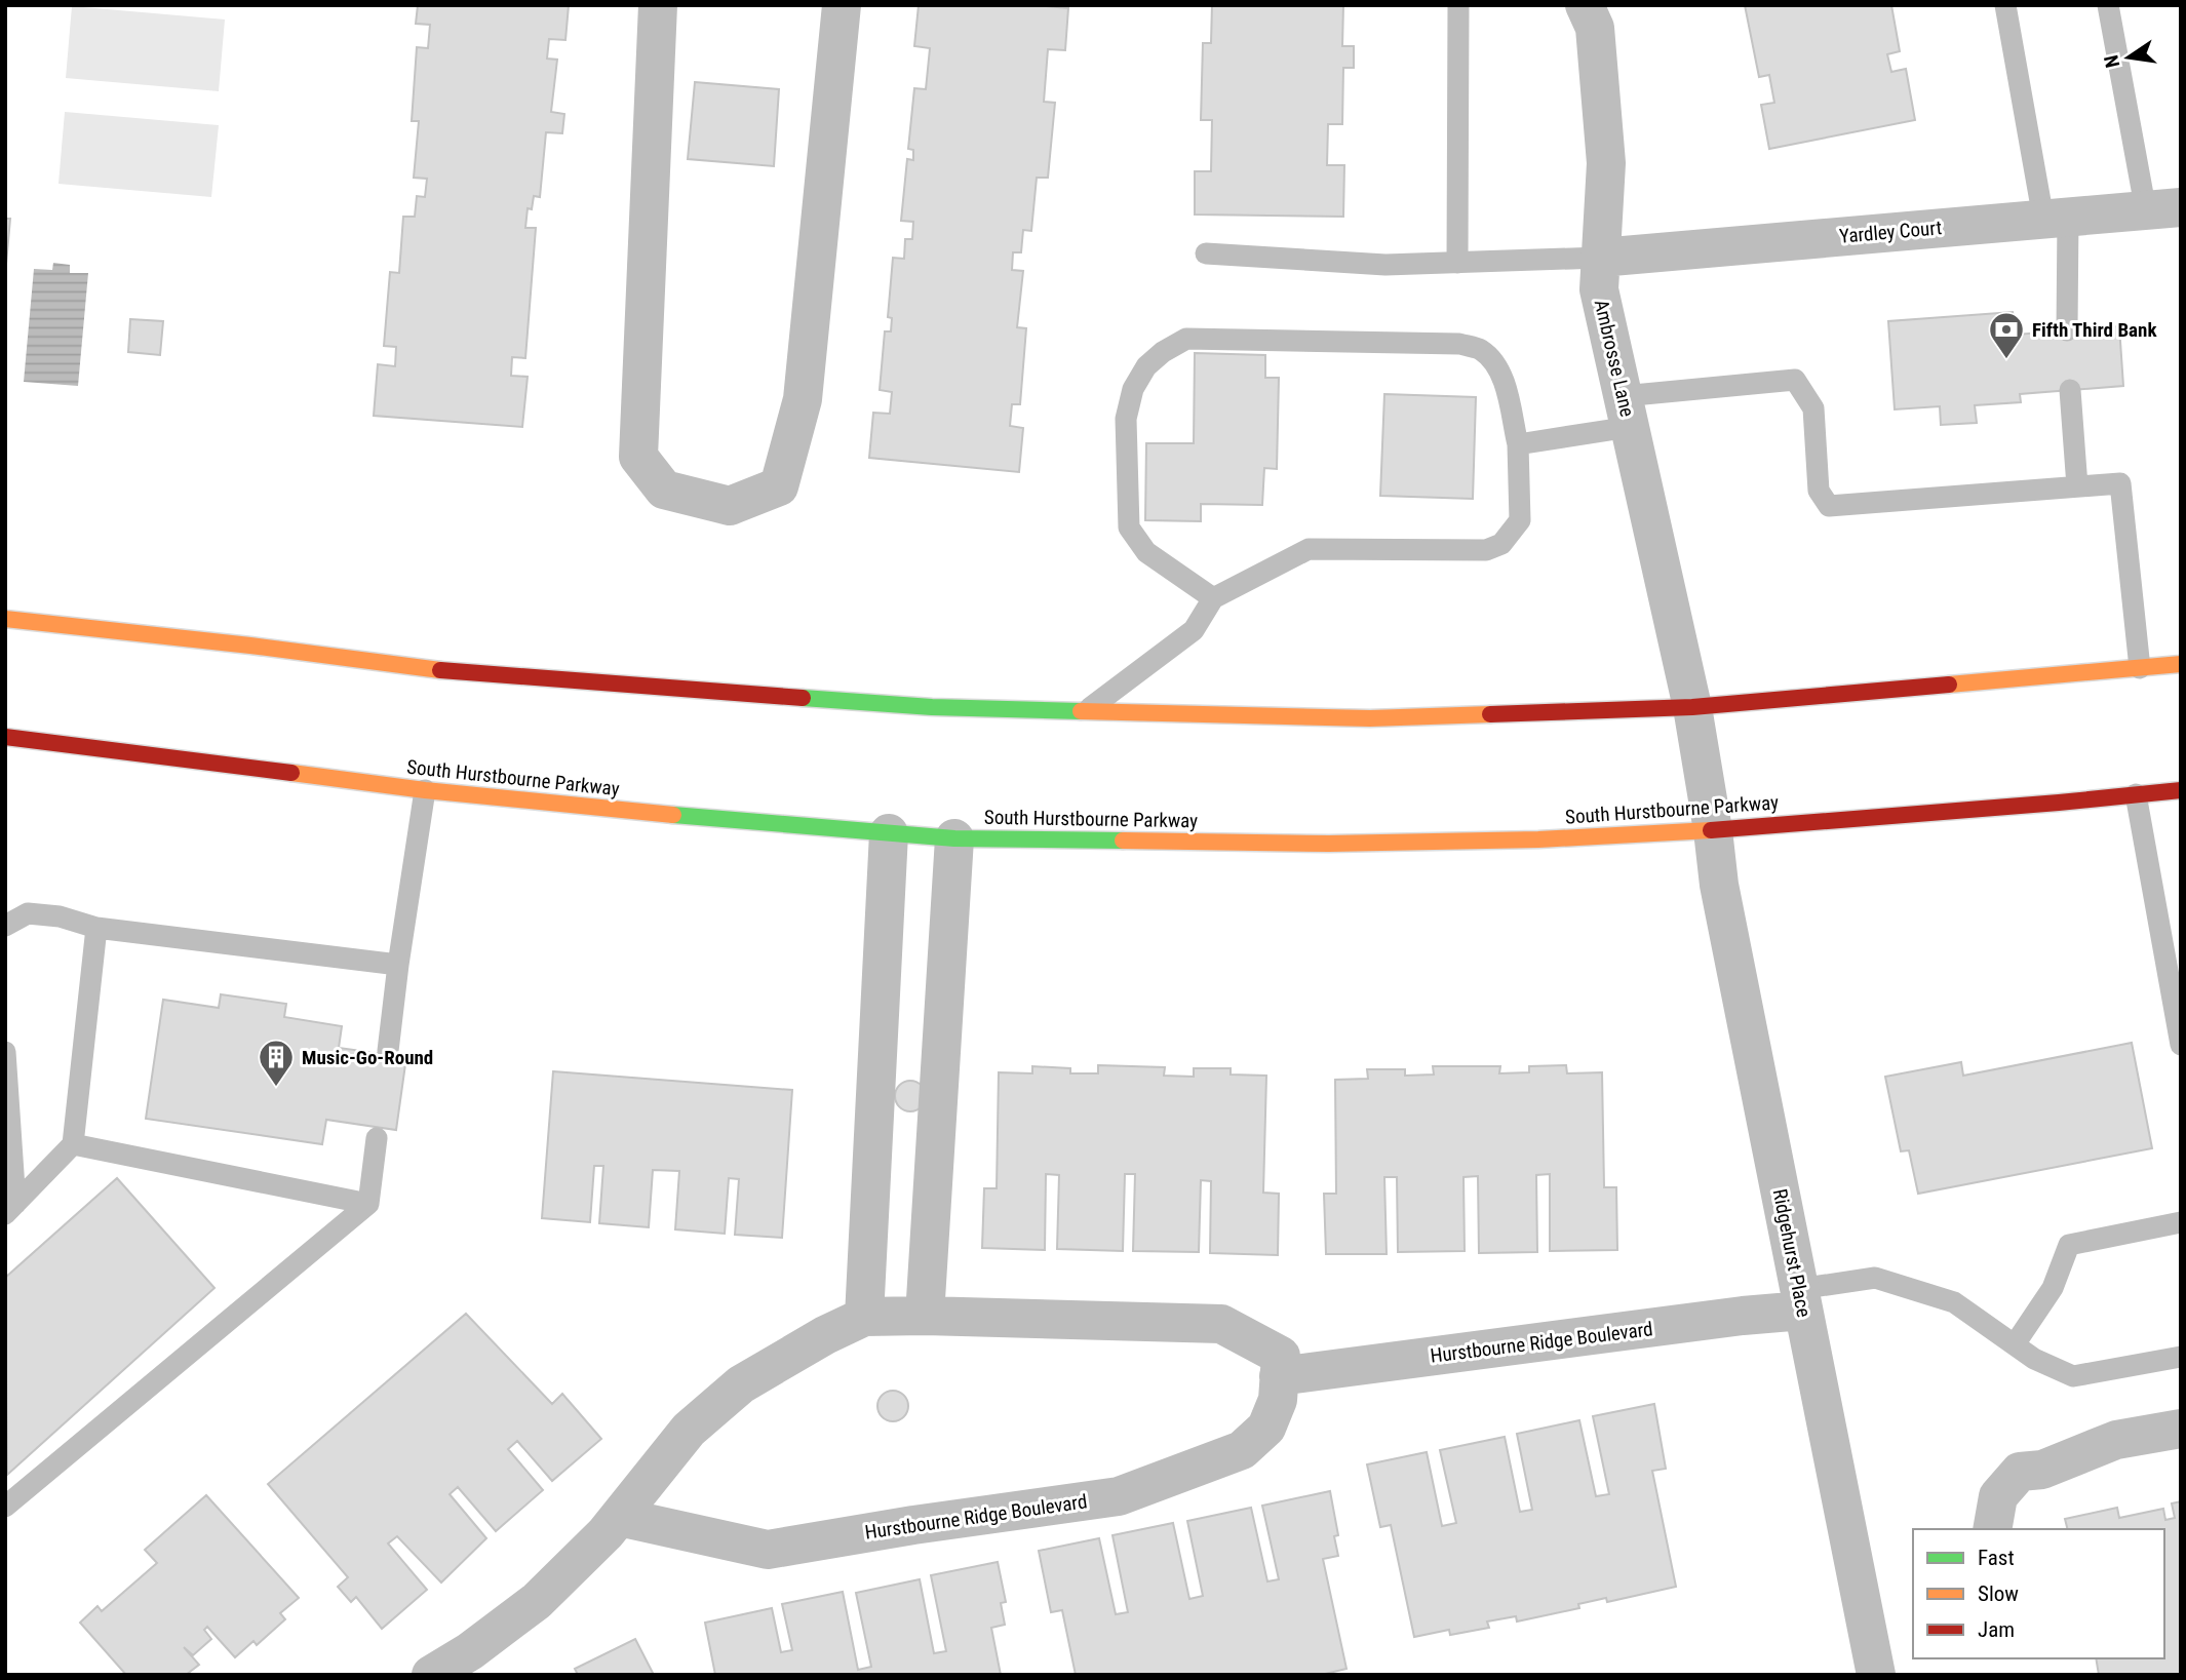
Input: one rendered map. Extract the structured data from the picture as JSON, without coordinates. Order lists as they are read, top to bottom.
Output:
{
  "streets": {
    "main road": ["South Hurstbourne Parkway"],
    "street": [
      "Yardley Court",
      "Ambrosse Lane",
      "Ridgehurst Place",
      "Hurstbourne Ridge Boulevard"
    ]
  },
  "crossings": [
    ["Yardley Court", "Ambrosse Lane"],
    ["Ambrosse Lane", "South Hurstbourne Parkway"],
    ["Ambrosse Lane", "Ridgehurst Place"],
    ["South Hurstbourne Parkway", "Ridgehurst Place"],
    ["Ridgehurst Place", "Hurstbourne Ridge Boulevard"]
  ],
  "places": {
    "bank": ["Fifth Third Bank"],
    "building": ["Music-Go-Round"]
  },
  "legend": ["Fast", "Slow", "Jam"],
  "north": "left"
}
